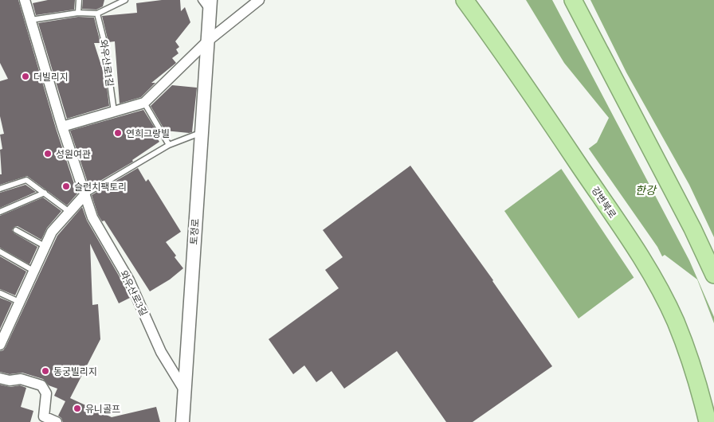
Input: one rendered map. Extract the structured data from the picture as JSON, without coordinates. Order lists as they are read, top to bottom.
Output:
{
  "streets": {
    "highway": ["강변북로"],
    "street": ["토정로", "와우산로3길"],
    "lane": ["와우산로1길"]
  },
  "crossings": [
    ["토정로", "와우산로3길"]
  ],
  "water": ["한강"],
  "places": [
    "더빌리지",
    "연희그랑빌",
    "성원여관",
    "슬런치팩토리",
    "동궁빌리지",
    "유니골프"
  ]
}
